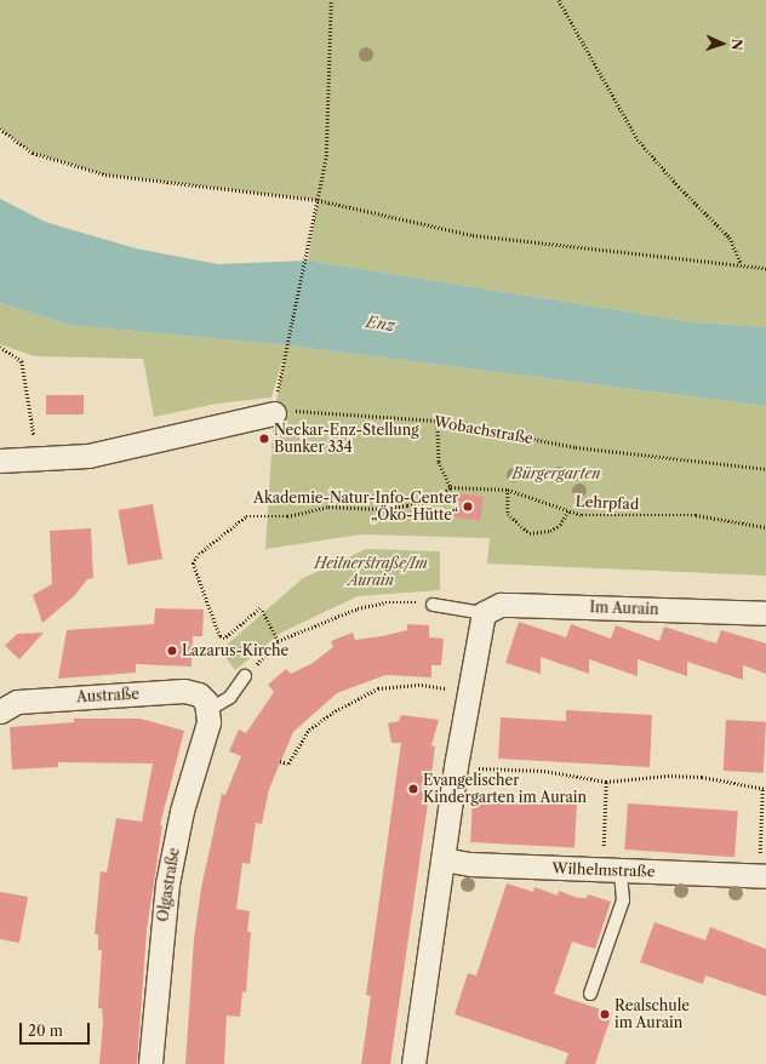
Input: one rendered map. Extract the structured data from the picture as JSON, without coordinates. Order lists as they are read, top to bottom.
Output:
{
  "streets": {
    "street": [
      "Im Aurain",
      "Austraße",
      "Wilhelmstraße",
      "Olgastraße"
    ],
    "path": ["Wobachstraße", "Lehrpfad"]
  },
  "crossings": [
    ["Austraße", "Olgastraße"]
  ],
  "water": ["Enz"],
  "parks": ["Bürgergarten", "Heilnerstraße/Im Aurain"],
  "places": [
    "Neckar-Enz-Stellung Bunker 334",
    "Akademie-Natur-Info-Center „Öko-Hütte“",
    "Lazarus-Kirche",
    "Evangelischer Kindergarten im Aurain",
    "Realschule im Aurain"
  ],
  "scale_bar": "20 m",
  "north": "right"
}
